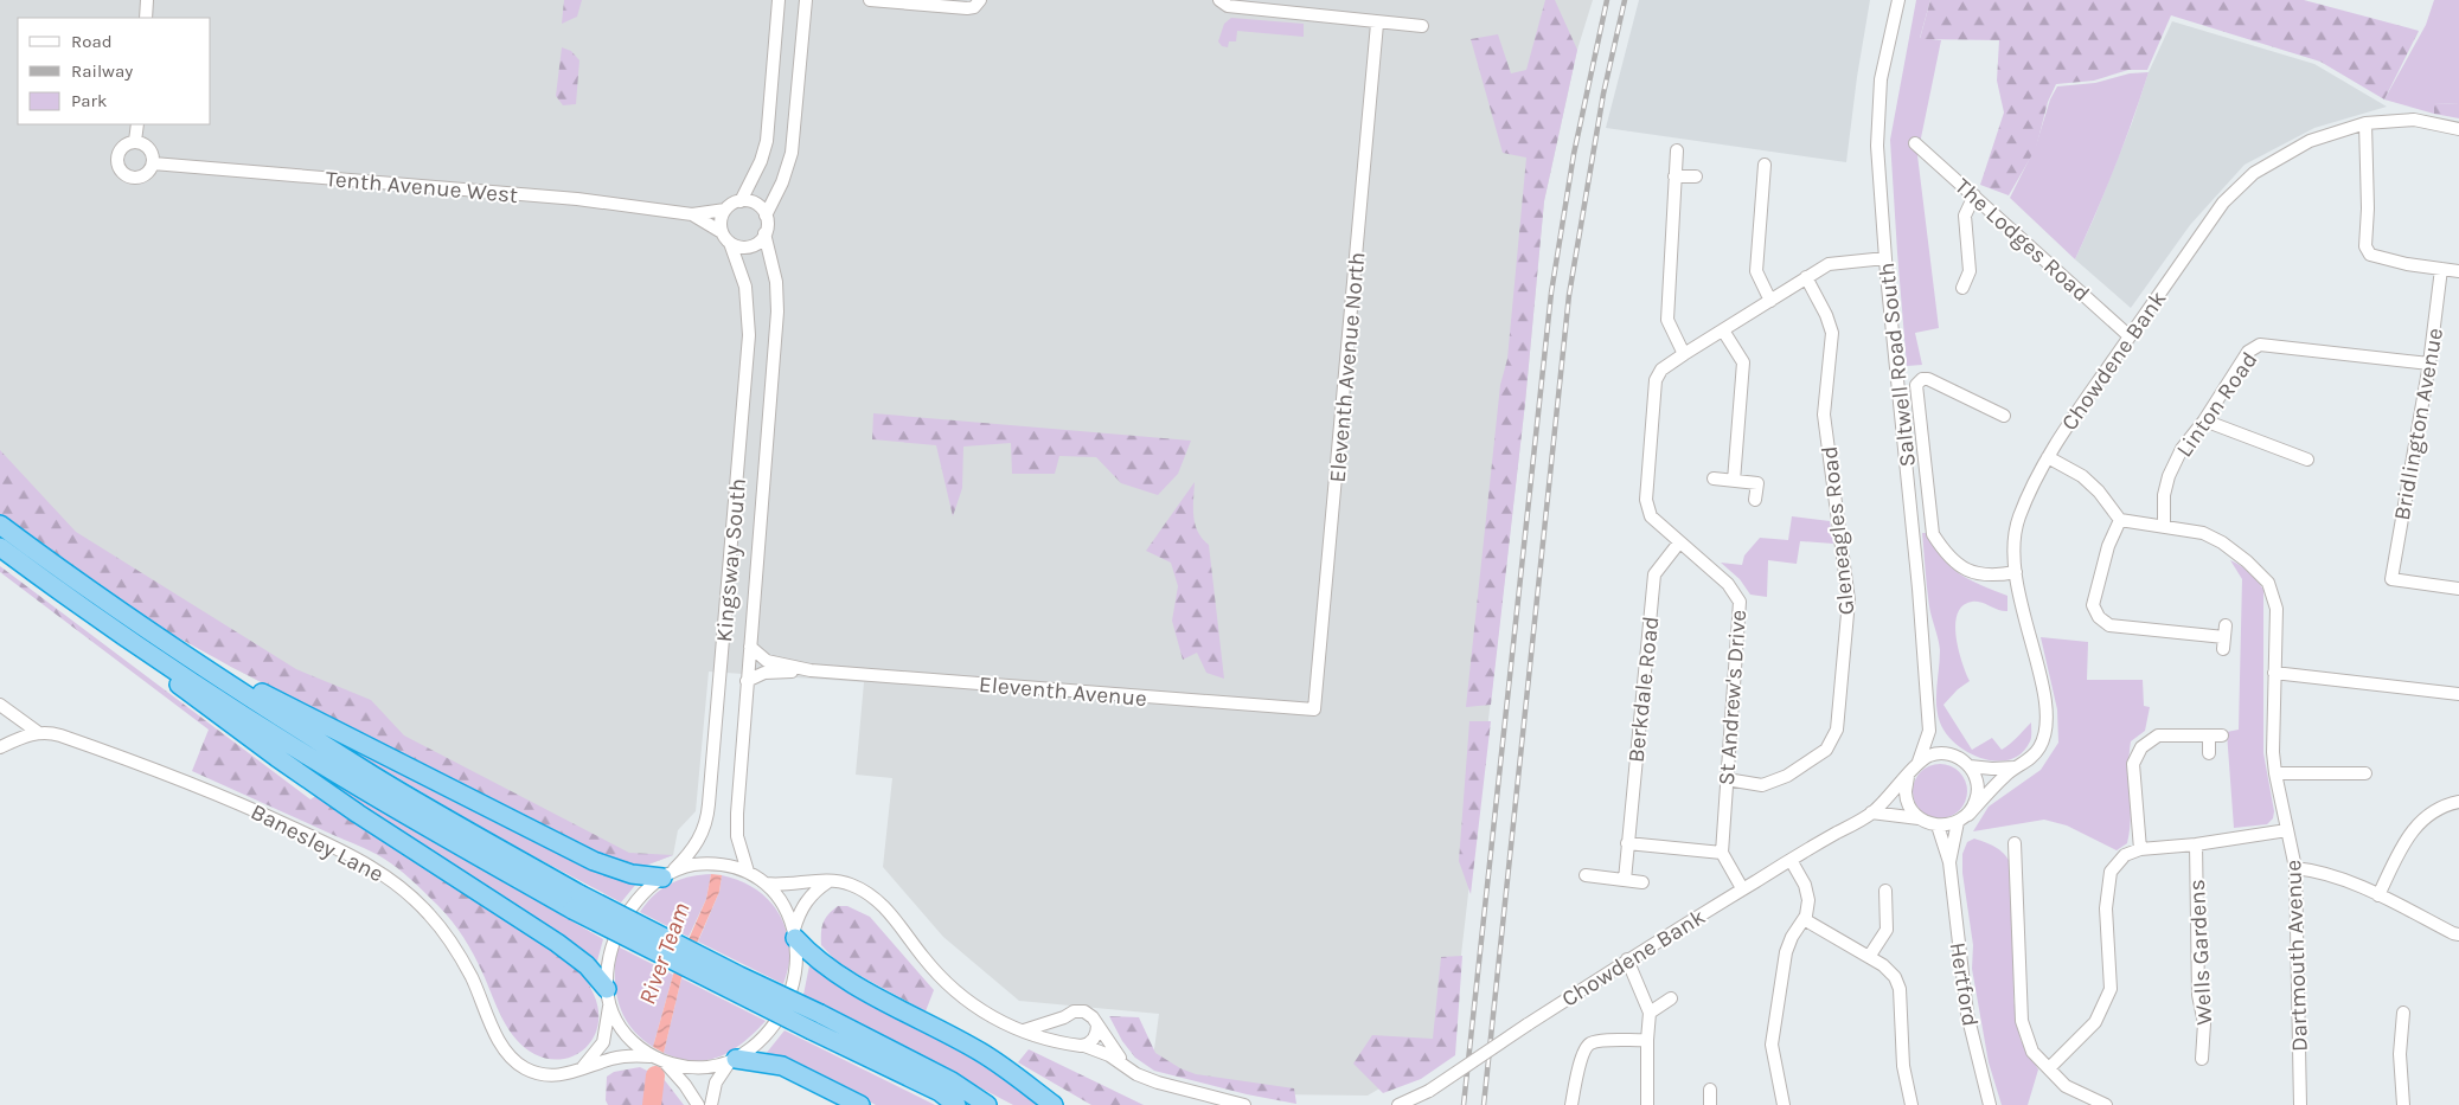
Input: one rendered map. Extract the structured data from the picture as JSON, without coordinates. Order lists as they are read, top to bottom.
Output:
{
  "streets": {
    "street": [
      "Tenth Avenue West",
      "The Lodges Road",
      "Chowdene Bank",
      "Saltwell Road South",
      "Eleventh Avenue North",
      "Linton Road",
      "Bridlington Avenue",
      "Gleneagles Road",
      "Kingsway South",
      "Berkdale Road",
      "Eleventh Avenue",
      "St Andrew's Drive",
      "Banesley Lane",
      "Wells Gardens",
      "Dartmouth Avenue",
      "Hertford"
    ]
  },
  "crossings": [
    ["Tenth Avenue West", "Kingsway South"],
    ["The Lodges Road", "Chowdene Bank"],
    ["Chowdene Bank", "Saltwell Road South"],
    ["Chowdene Bank", "Hertford"],
    ["Saltwell Road South", "St Andrew's Drive"],
    ["Saltwell Road South", "Hertford"],
    ["Eleventh Avenue North", "Eleventh Avenue"],
    ["Linton Road", "Bridlington Avenue"],
    ["Linton Road", "Dartmouth Avenue"],
    ["Gleneagles Road", "St Andrew's Drive"],
    ["Kingsway South", "Eleventh Avenue"],
    ["Kingsway South", "Banesley Lane"],
    ["Berkdale Road", "St Andrew's Drive"]
  ],
  "water": ["River Team"],
  "legend": ["Road", "Railway", "Park"]
}
